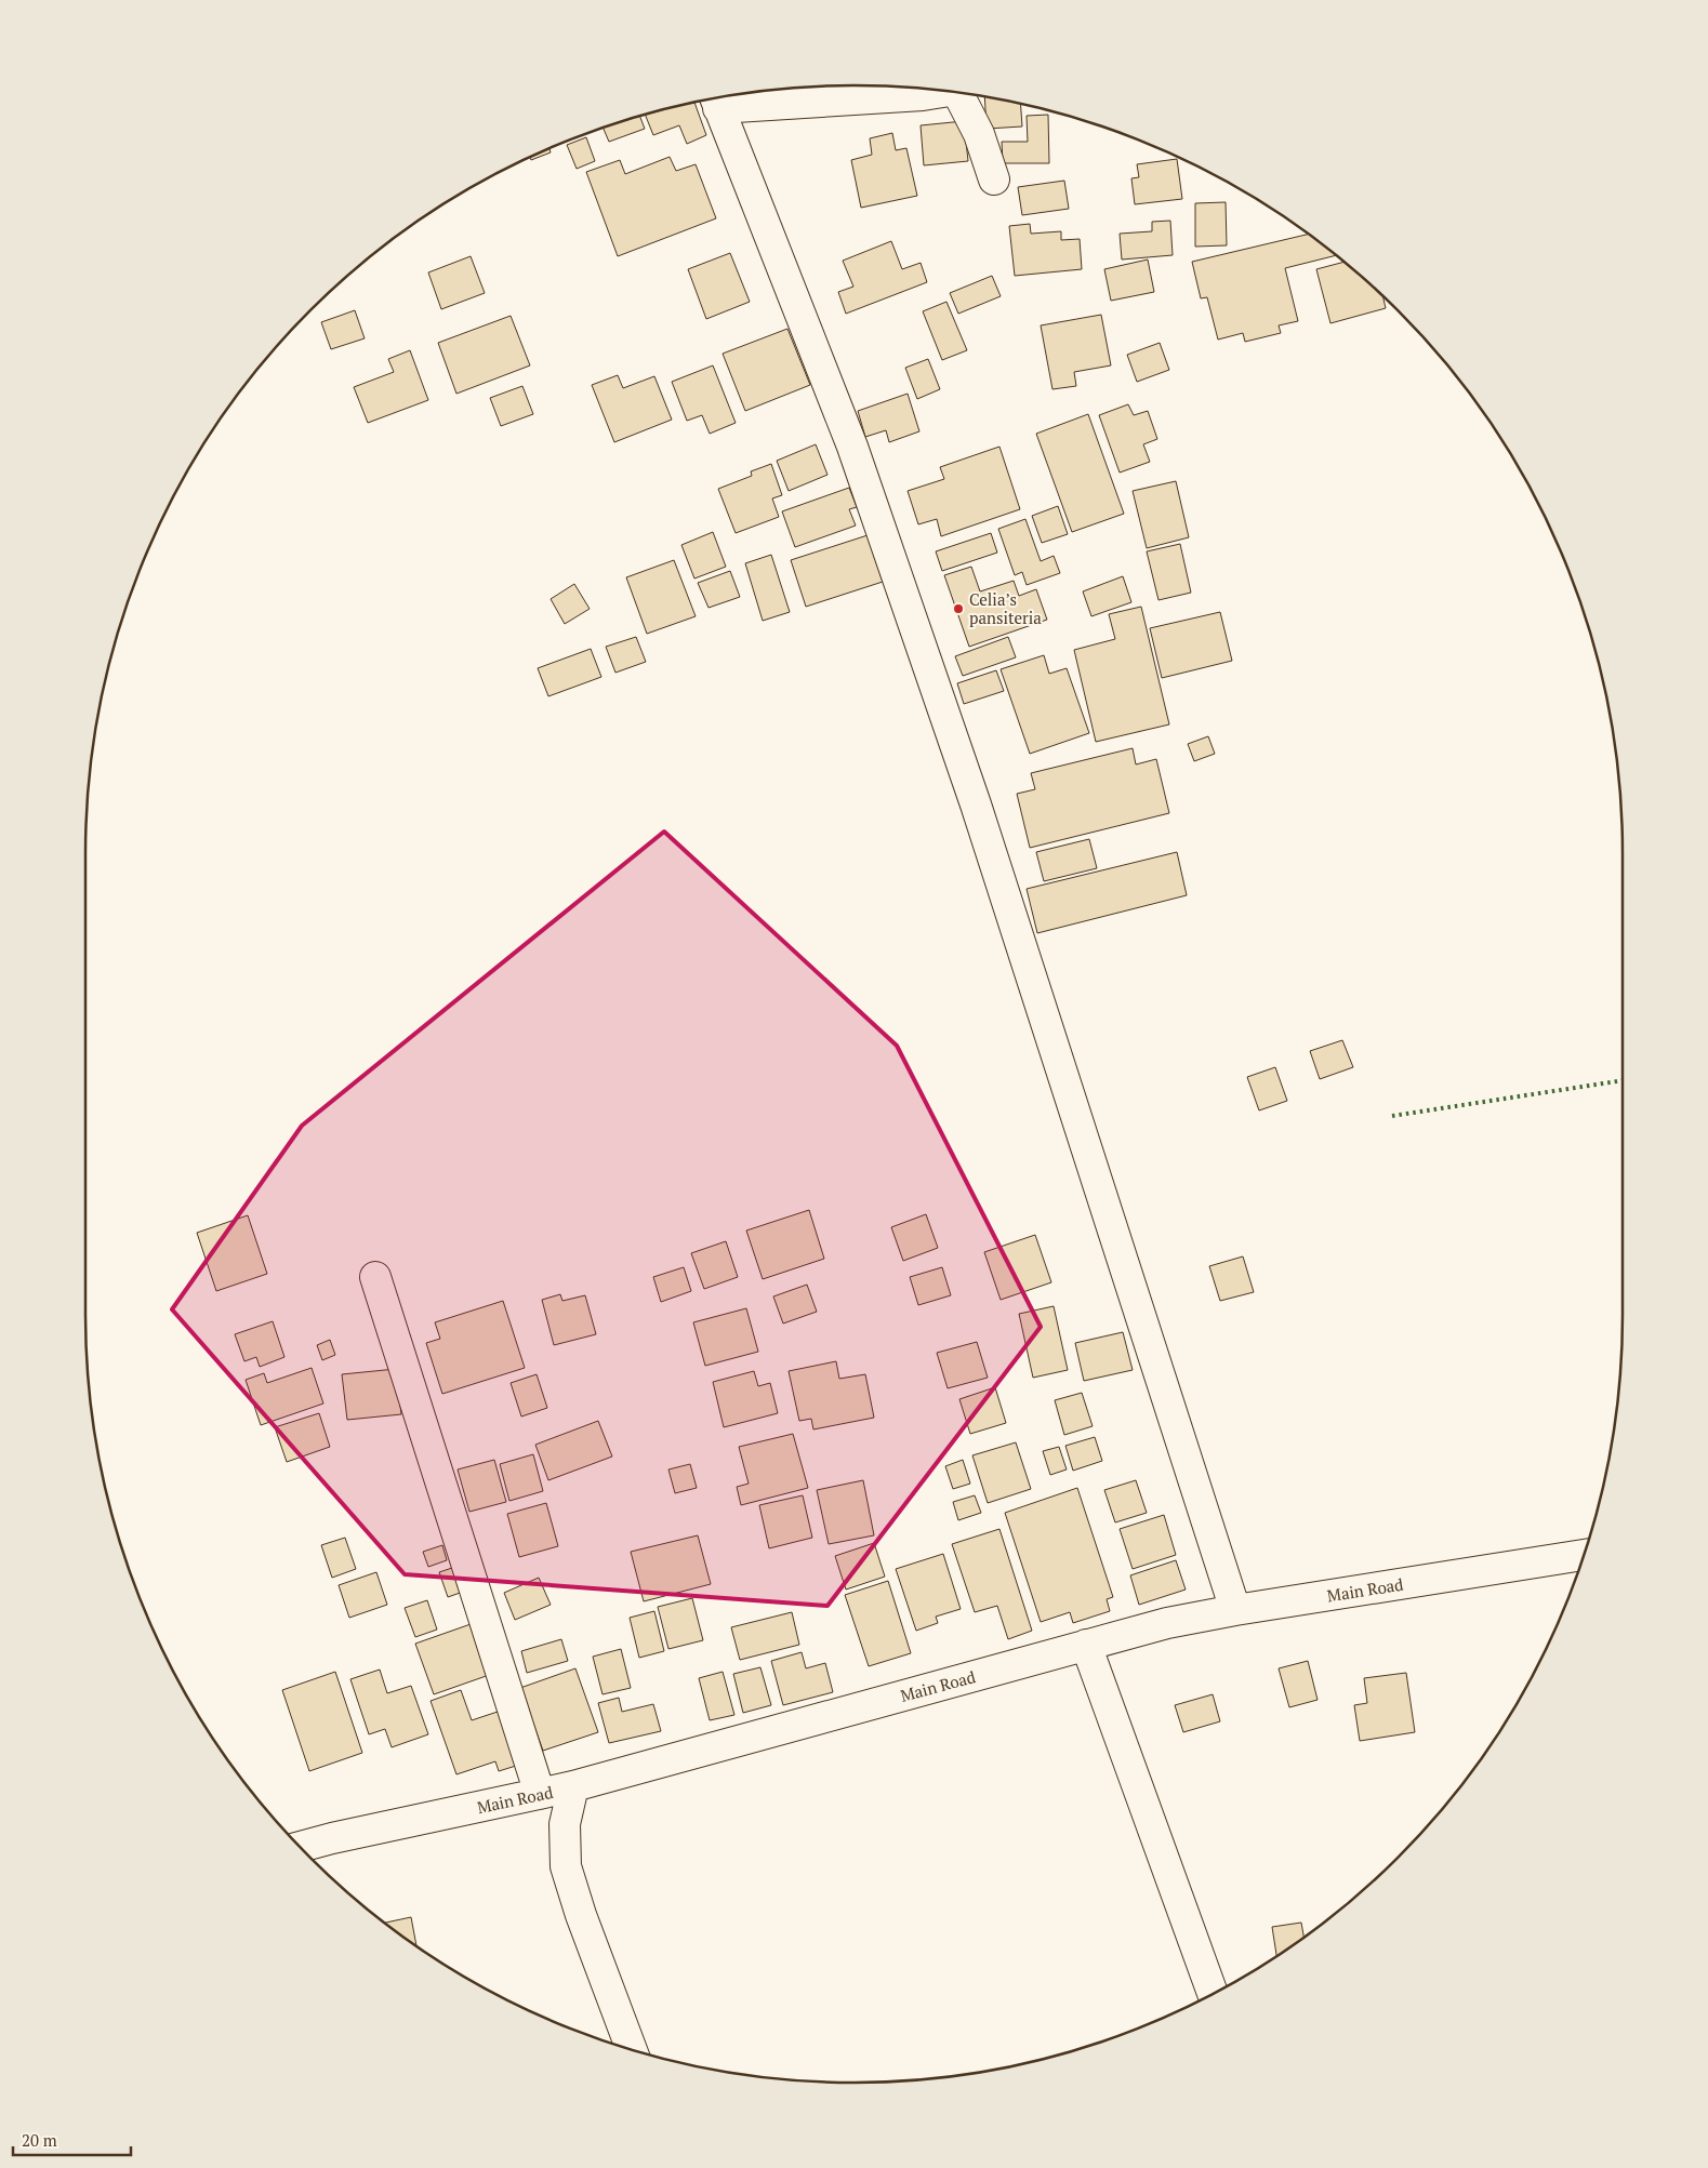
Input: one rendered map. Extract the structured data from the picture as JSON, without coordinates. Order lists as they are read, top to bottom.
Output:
{
  "streets": {
    "street": ["Main Road"]
  },
  "places": ["Celia’s pansiteria"],
  "scale_bar": "20 m"
}
